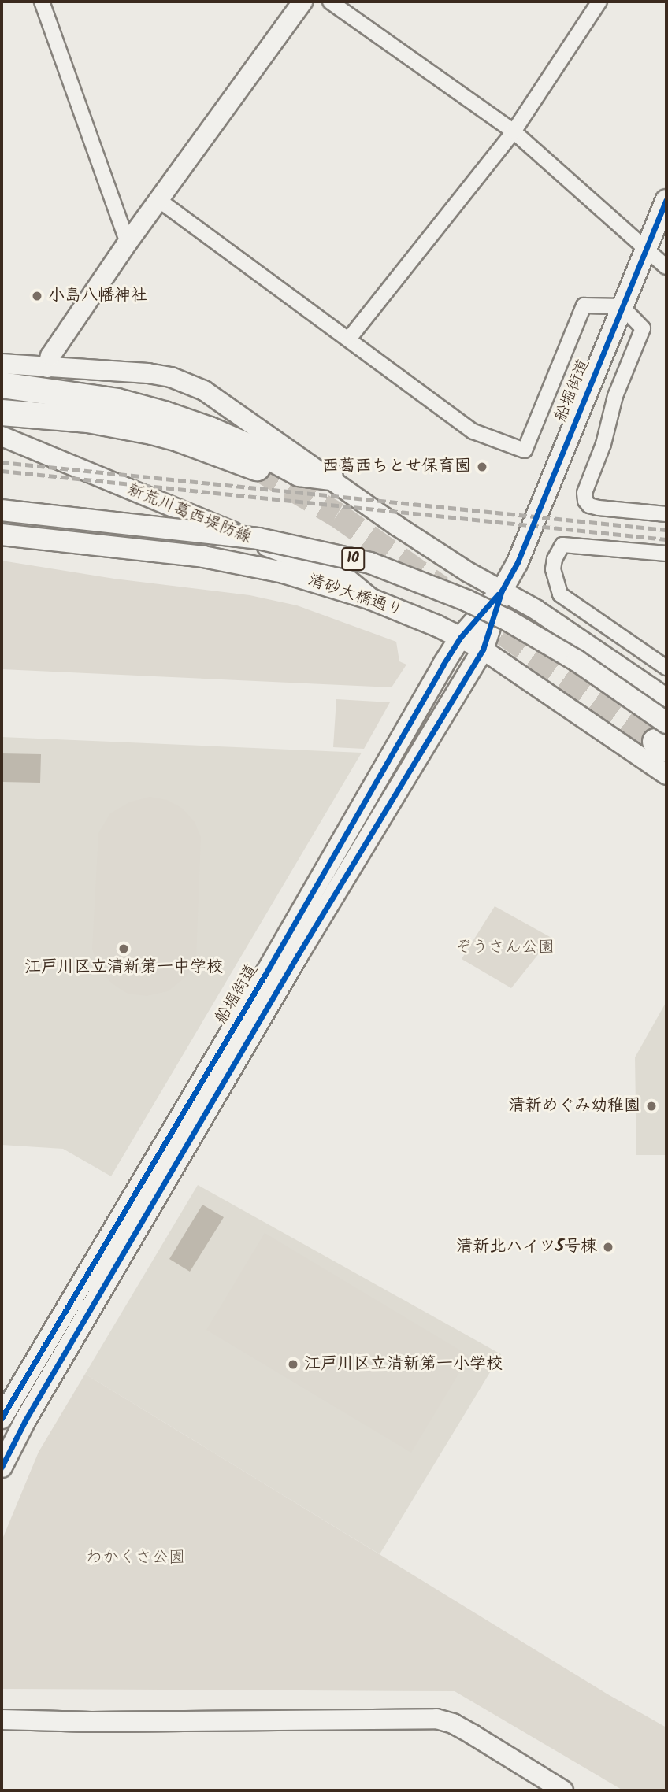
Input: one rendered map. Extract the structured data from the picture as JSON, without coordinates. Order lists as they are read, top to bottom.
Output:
{
  "streets": {
    "main road": [
      "船堀街道",
      "新荒川葛西堤防線",
      "10",
      "清砂大橋通り"
    ]
  },
  "crossings": [
    ["船堀街道", "清砂大橋通り"],
    ["新荒川葛西堤防線", "清砂大橋通り"]
  ],
  "parks": ["ぞうさん公園", "わかくさ公園"],
  "places": [
    "小島八幡神社",
    "西葛西ちとせ保育園",
    "江戸川区立清新第一中学校",
    "清新めぐみ幼稚園",
    "清新北ハイツ5号棟",
    "江戸川区立清新第一小学校"
  ]
}
